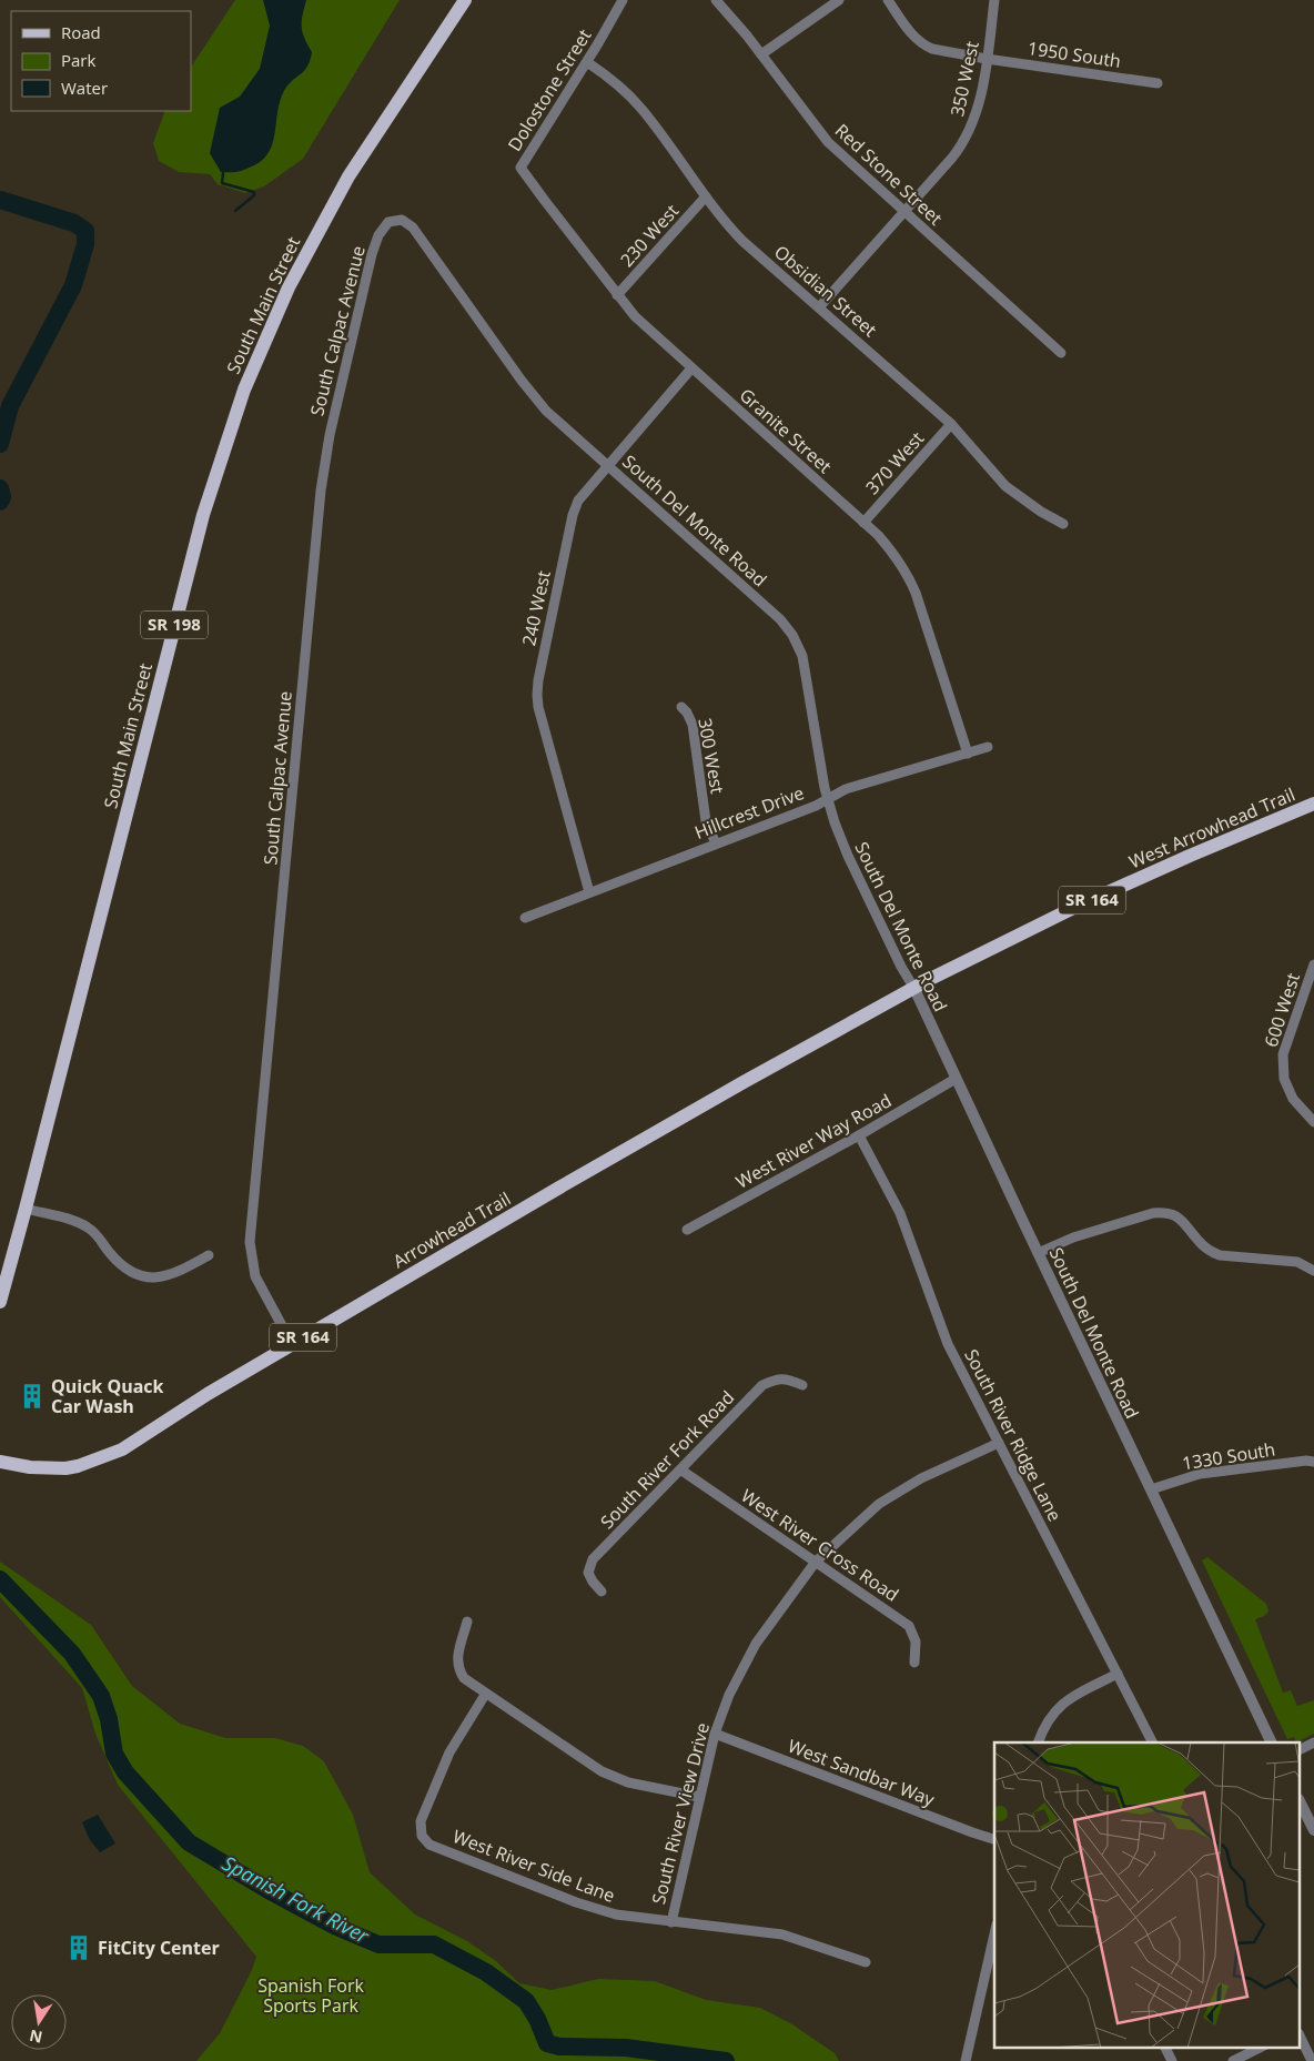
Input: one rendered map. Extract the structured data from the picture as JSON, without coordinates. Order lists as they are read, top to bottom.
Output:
{
  "streets": {
    "main road": [
      "South Main Street",
      "SR 198",
      "West Arrowhead Trail",
      "SR 164",
      "Arrowhead Trail"
    ],
    "street": [
      "1950 South",
      "350 West",
      "Dolostone Street",
      "Red Stone Street",
      "230 West",
      "Obsidian Street",
      "South Calpac Avenue",
      "Granite Street",
      "370 West",
      "South Del Monte Road",
      "240 West",
      "300 West",
      "Hillcrest Drive",
      "600 West",
      "West River Way Road",
      "South River Ridge Lane",
      "1330 South",
      "South River Fork Road",
      "West River Cross Road",
      "West Sandbar Way",
      "South River View Drive",
      "West River Side Lane"
    ]
  },
  "crossings": [
    ["1950 South", "350 West"],
    ["350 West", "Red Stone Street"],
    ["350 West", "Obsidian Street"],
    ["Dolostone Street", "Obsidian Street"],
    ["Dolostone Street", "Granite Street"],
    ["230 West", "Obsidian Street"],
    ["230 West", "Granite Street"],
    ["Obsidian Street", "370 West"],
    ["South Calpac Avenue", "South Del Monte Road"],
    ["South Calpac Avenue", "Arrowhead Trail"],
    ["Granite Street", "370 West"],
    ["Granite Street", "240 West"],
    ["Granite Street", "Hillcrest Drive"],
    ["South Del Monte Road", "240 West"],
    ["South Del Monte Road", "Hillcrest Drive"],
    ["South Del Monte Road", "West Arrowhead Trail"],
    ["South Del Monte Road", "West River Way Road"],
    ["South Del Monte Road", "Arrowhead Trail"],
    ["South Del Monte Road", "1330 South"],
    ["240 West", "Hillcrest Drive"],
    ["300 West", "Hillcrest Drive"],
    ["West Arrowhead Trail", "Arrowhead Trail"],
    ["West River Way Road", "South River Ridge Lane"],
    ["South River Ridge Lane", "South River View Drive"],
    ["South River Fork Road", "West River Cross Road"],
    ["West River Cross Road", "South River View Drive"],
    ["West Sandbar Way", "South River View Drive"],
    ["South River View Drive", "West River Side Lane"]
  ],
  "water": ["Spanish Fork River"],
  "parks": ["Spanish Fork Sports Park"],
  "places": {
    "building": ["Quick Quack Car Wash", "FitCity Center"]
  },
  "legend": ["Road", "Park", "Water"],
  "north": "bottom"
}
